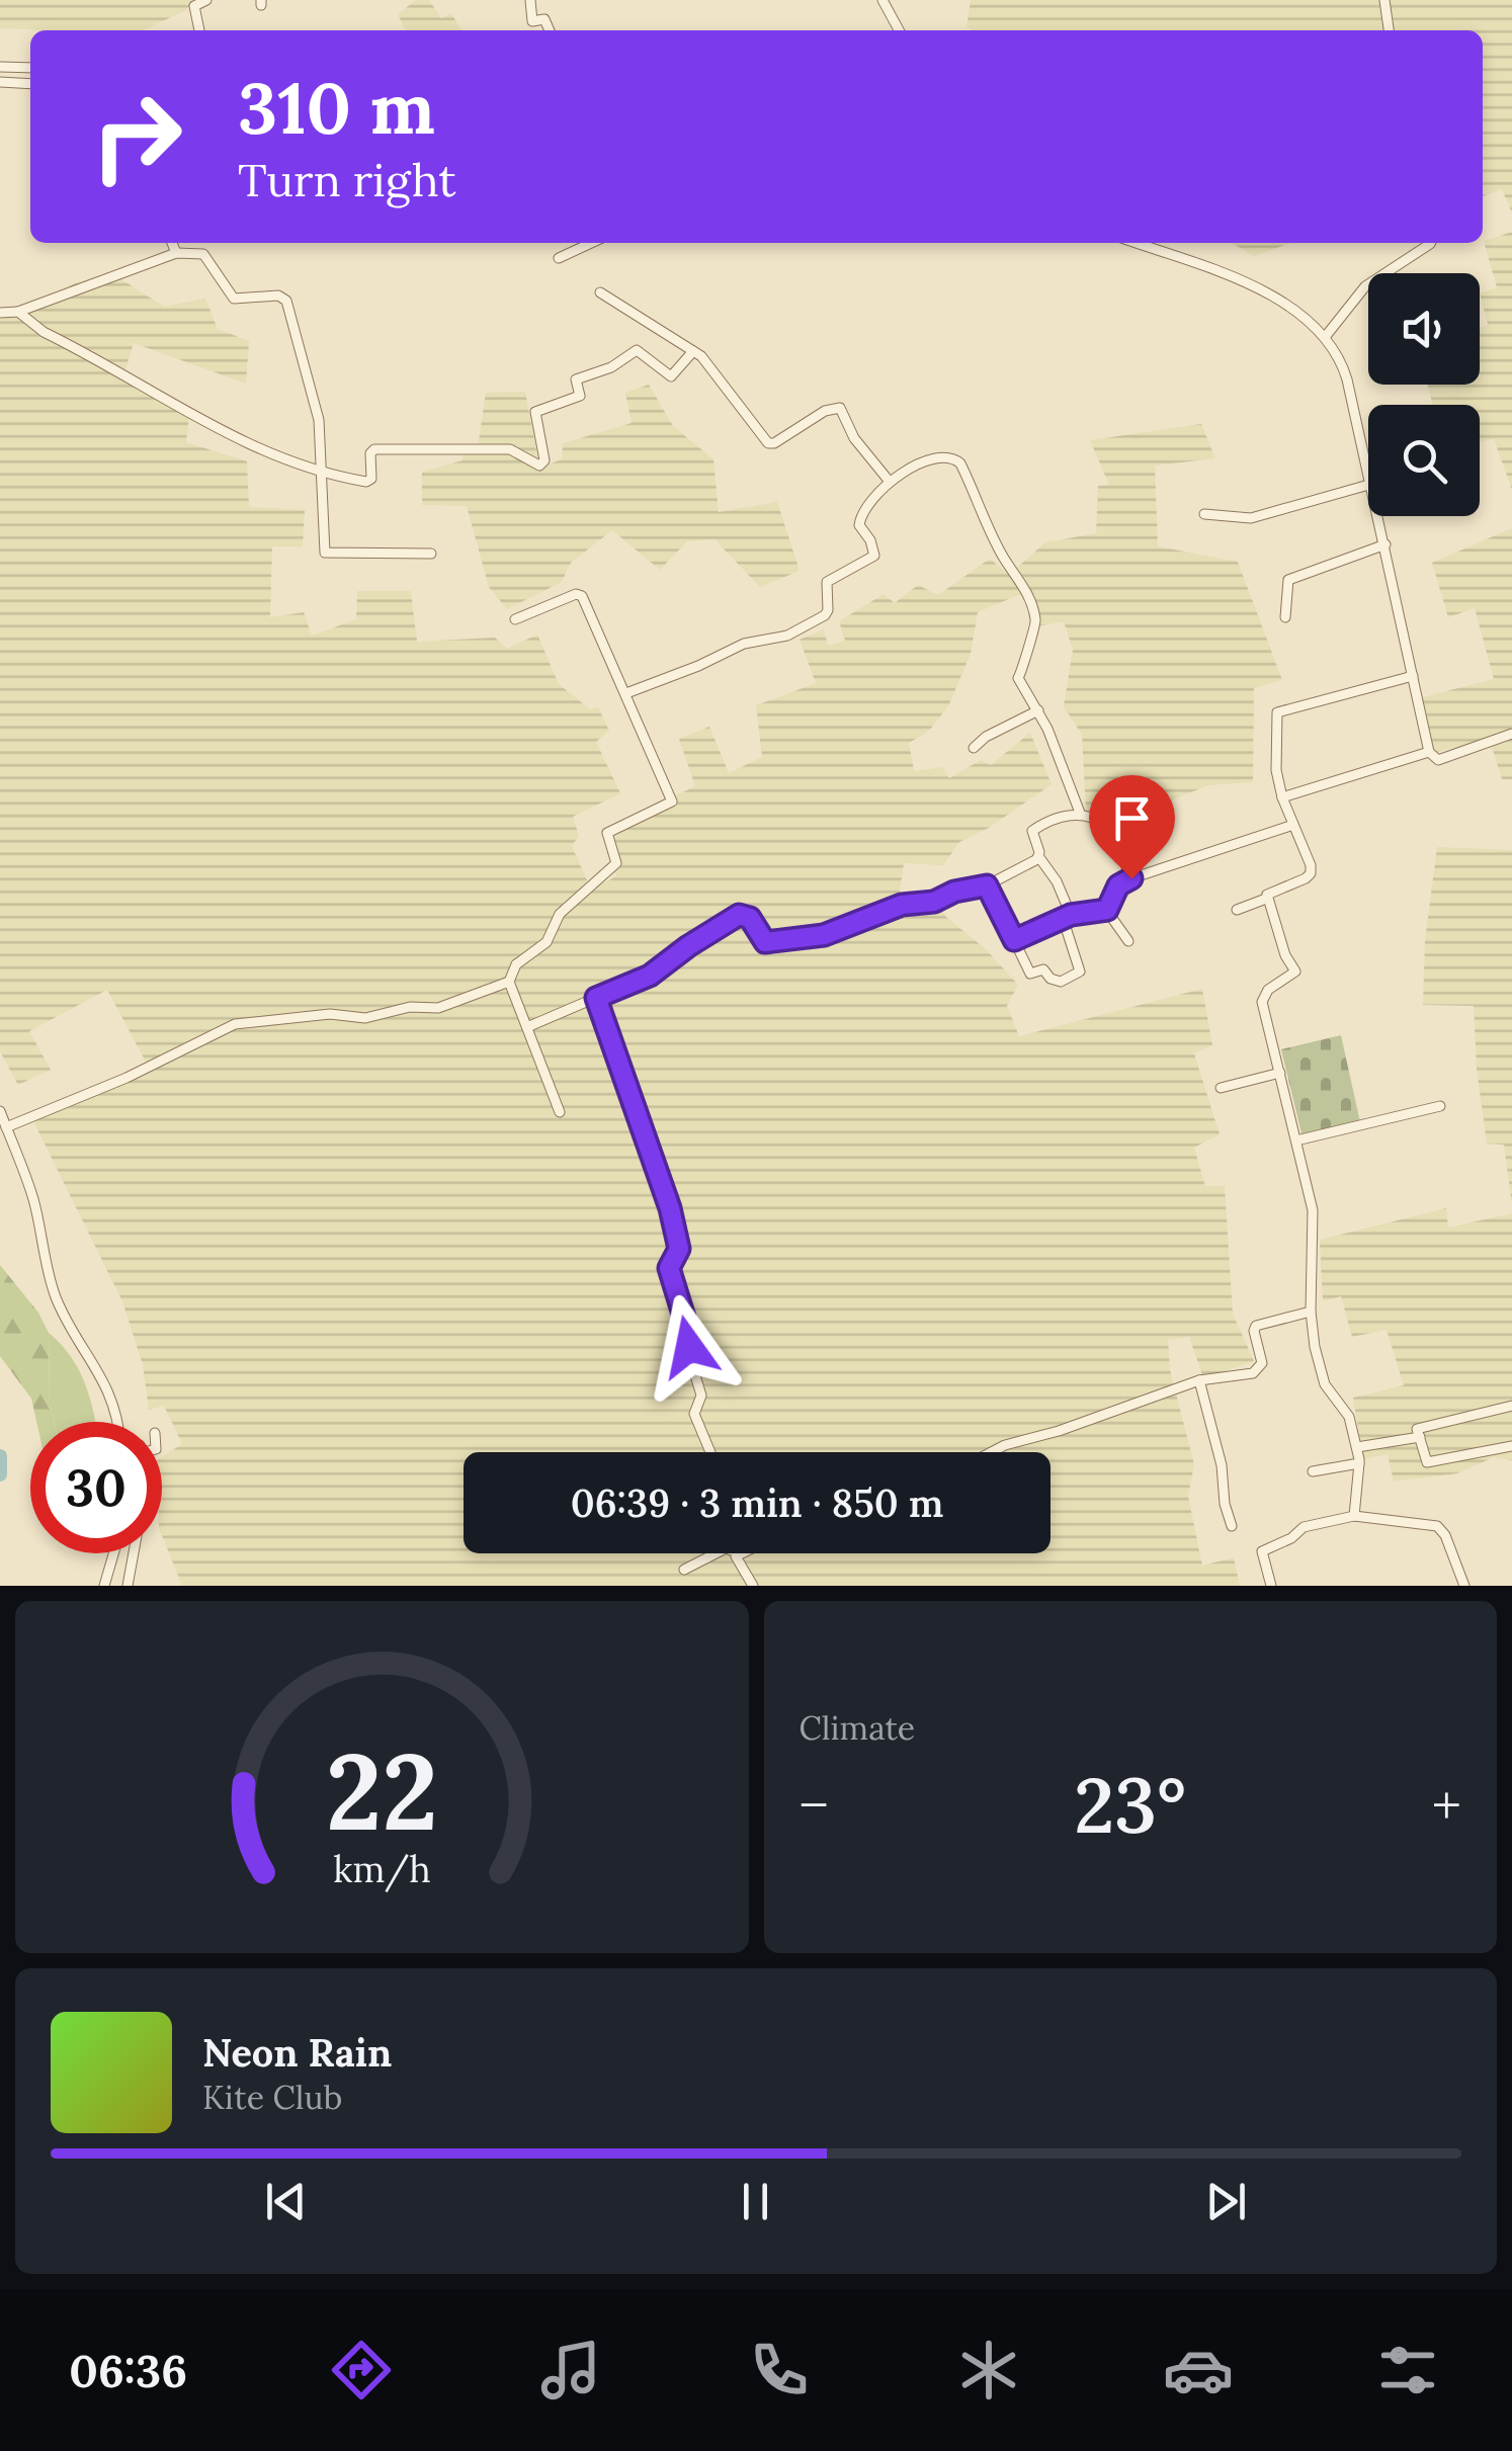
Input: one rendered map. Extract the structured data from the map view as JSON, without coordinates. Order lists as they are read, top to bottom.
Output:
{
  "page": {
    "turn": ["310 m", "Turn right"],
    "limit": "30",
    "trip": "06:39 · 3 min · 850 m",
    "tile": "Climate",
    "heat": ["−", "23°", "+"],
    "song": ["Neon Rain", "Kite Club"],
    "tabs": "06:36",
    "gauge": ["22", "km/h"]
  }
}
